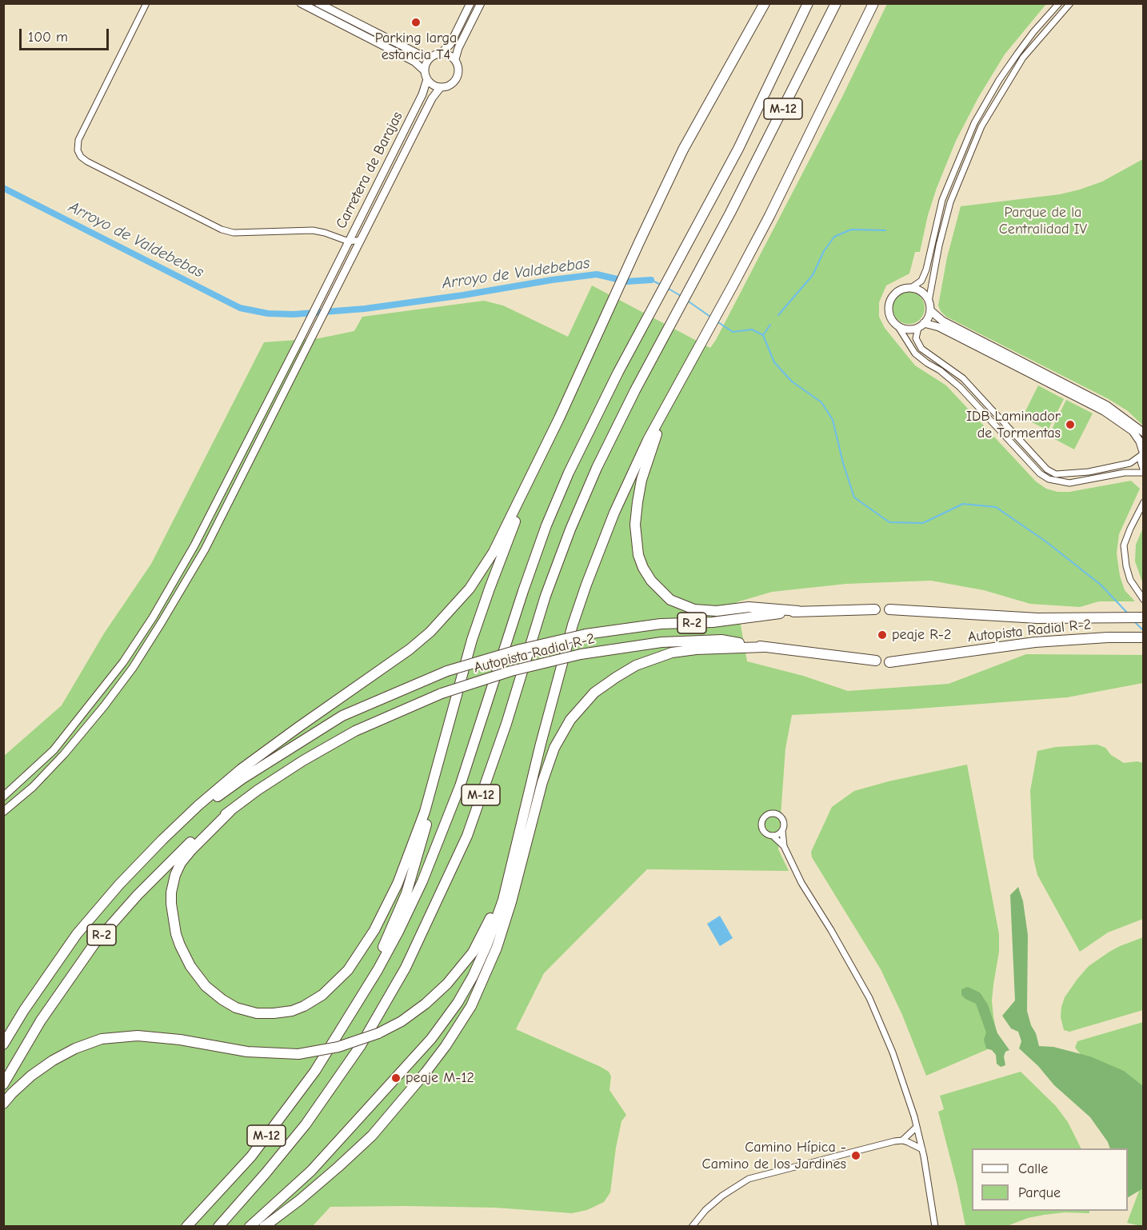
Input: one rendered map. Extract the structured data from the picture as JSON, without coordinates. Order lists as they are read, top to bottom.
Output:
{
  "streets": {
    "highway": ["M-12", "R-2", "Autopista Radial R-2"],
    "street": ["Carretera de Barajas"]
  },
  "crossings": [
    ["R-2", "Autopista Radial R-2"]
  ],
  "water": ["Arroyo de Valdebebas"],
  "parks": ["Parque de la Centralidad IV"],
  "places": [
    "Parking larga estancia T4",
    "IDB Laminador de Tormentas",
    "peaje R-2",
    "peaje M-12",
    "Camino Hípica - Camino de los Jardines"
  ],
  "legend": ["Calle", "Parque"],
  "scale_bar": "100 m"
}
